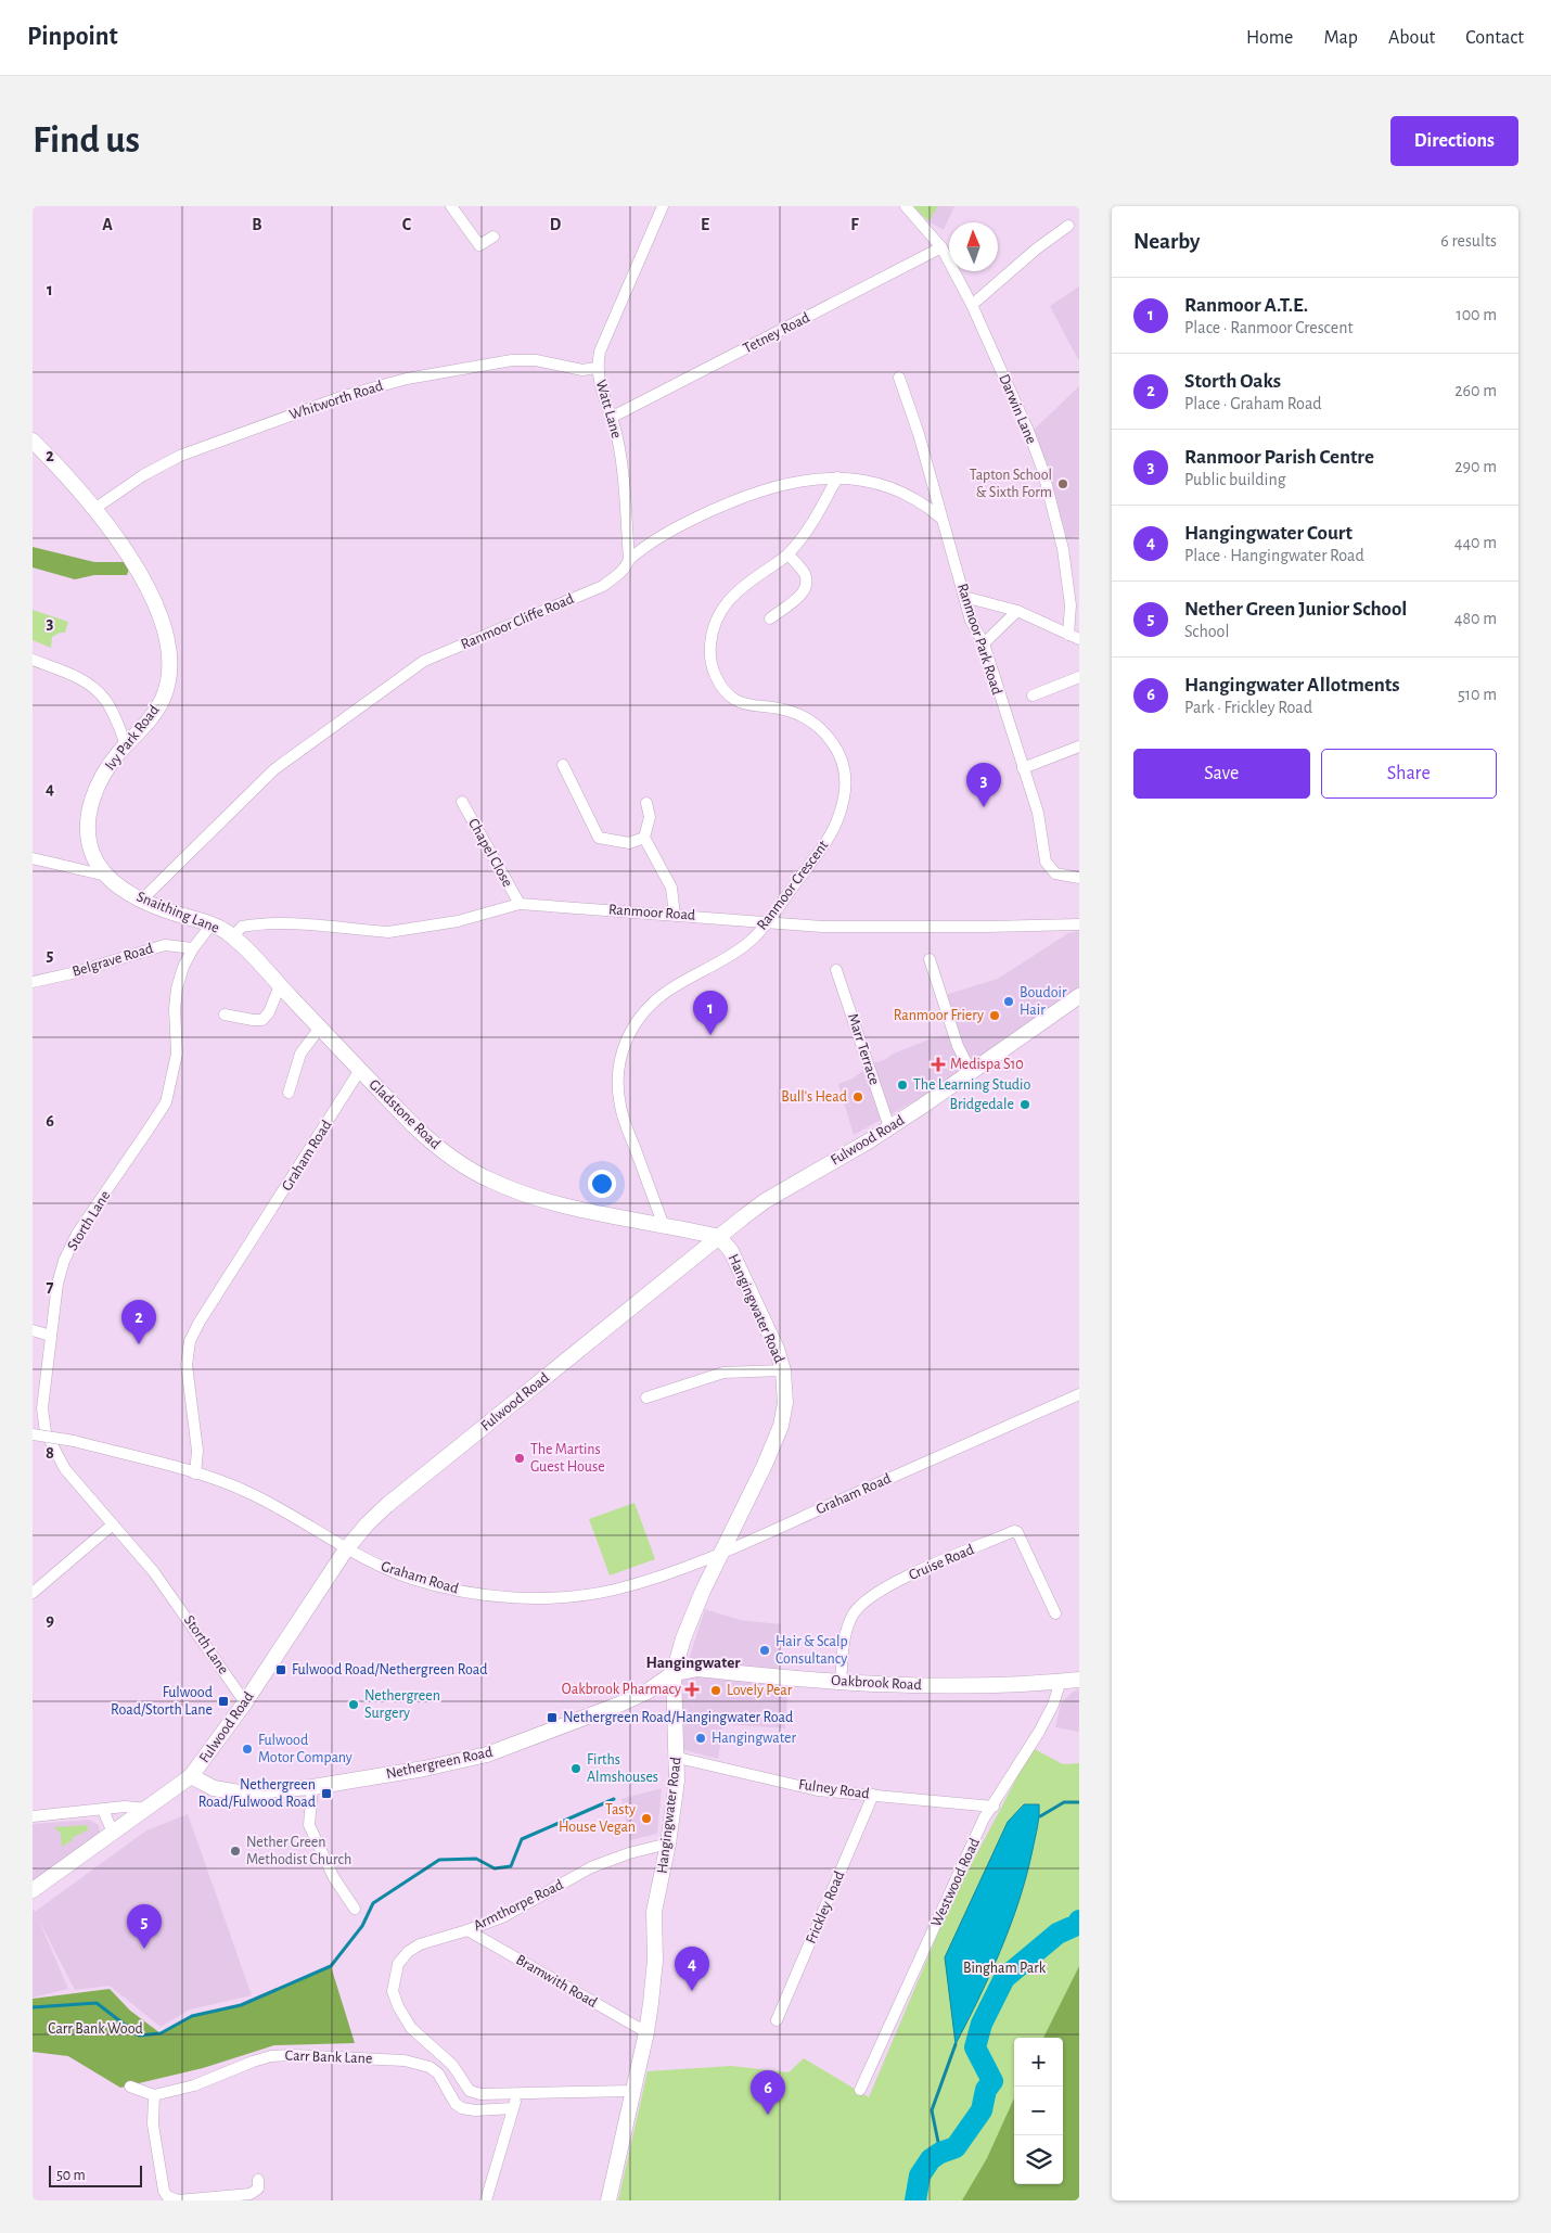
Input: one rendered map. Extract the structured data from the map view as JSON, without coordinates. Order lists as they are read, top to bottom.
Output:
{
  "streets": {
    "street": [
      "Tetney Road",
      "Whitworth Road",
      "Watt Lane",
      "Darwin Lane",
      "Ranmoor Cliffe Road",
      "Ranmoor Park Road",
      "Ivy Park Road",
      "Chapel Close",
      "Ranmoor Crescent",
      "Snaithing Lane",
      "Ranmoor Road",
      "Belgrave Road",
      "Marr Terrace",
      "Gladstone Road",
      "Fulwood Road",
      "Graham Road",
      "Storth Lane",
      "Hangingwater Road",
      "Cruise Road",
      "Oakbrook Road",
      "Nethergreen Road",
      "Fulney Road",
      "Westwood Road",
      "Armthorpe Road",
      "Frickley Road",
      "Bramwith Road",
      "Carr Bank Lane"
    ]
  },
  "crossings": [
    ["Tetney Road", "Watt Lane"],
    ["Tetney Road", "Darwin Lane"],
    ["Whitworth Road", "Watt Lane"],
    ["Whitworth Road", "Ivy Park Road"],
    ["Watt Lane", "Ranmoor Cliffe Road"],
    ["Ranmoor Cliffe Road", "Ranmoor Park Road"],
    ["Ranmoor Cliffe Road", "Ranmoor Crescent"],
    ["Ranmoor Cliffe Road", "Snaithing Lane"],
    ["Ivy Park Road", "Snaithing Lane"],
    ["Chapel Close", "Ranmoor Road"],
    ["Ranmoor Crescent", "Ranmoor Road"],
    ["Ranmoor Crescent", "Gladstone Road"],
    ["Snaithing Lane", "Ranmoor Road"],
    ["Snaithing Lane", "Gladstone Road"],
    ["Snaithing Lane", "Storth Lane"],
    ["Ranmoor Road", "Gladstone Road"],
    ["Belgrave Road", "Storth Lane"],
    ["Marr Terrace", "Fulwood Road"],
    ["Gladstone Road", "Fulwood Road"],
    ["Gladstone Road", "Graham Road"],
    ["Gladstone Road", "Hangingwater Road"],
    ["Fulwood Road", "Graham Road"],
    ["Fulwood Road", "Storth Lane"],
    ["Fulwood Road", "Hangingwater Road"],
    ["Fulwood Road", "Nethergreen Road"],
    ["Graham Road", "Hangingwater Road"],
    ["Hangingwater Road", "Oakbrook Road"],
    ["Hangingwater Road", "Nethergreen Road"],
    ["Hangingwater Road", "Fulney Road"],
    ["Hangingwater Road", "Armthorpe Road"],
    ["Hangingwater Road", "Bramwith Road"],
    ["Cruise Road", "Oakbrook Road"],
    ["Oakbrook Road", "Nethergreen Road"],
    ["Oakbrook Road", "Westwood Road"],
    ["Fulney Road", "Westwood Road"],
    ["Fulney Road", "Frickley Road"],
    ["Armthorpe Road", "Bramwith Road"]
  ],
  "districts": ["Hangingwater"],
  "parks": ["Bingham Park", "Carr Bank Wood"],
  "places": {
    "other": [
      "Tapton School & Sixth Form",
      "Boudoir Hair",
      "Ranmoor Friery",
      "The Learning Studio",
      "Bull's Head",
      "Bridgedale",
      "The Martins Guest House",
      "Hair & Scalp Consultancy",
      "Lovely Pear",
      "Nethergreen Surgery",
      "Hangingwater",
      "Fulwood Motor Company",
      "Firths Almshouses",
      "Tasty House Vegan",
      "Nether Green Methodist Church"
    ],
    "health": ["Medispa S10", "Oakbrook Pharmacy"],
    "transit": [
      "Fulwood Road/Nethergreen Road",
      "Fulwood Road/Storth Lane",
      "Nethergreen Road/Hangingwater Road",
      "Nethergreen Road/Fulwood Road"
    ]
  },
  "scale_bar": "50 m",
  "north": "top",
  "page": {
    "header": "Pinpoint",
    "nav": [
      "Home",
      "Map",
      "About",
      "Contact"
    ],
    "buttons": [
      "Directions",
      ["Save", "Share"]
    ],
    "title": "Find us",
    "heading": ["Nearby", "6 results"],
    "list": [
      {
        "mark": "1",
        "name": "Ranmoor A.T.E.",
        "note": "Place · Ranmoor Crescent",
        "value": "100 m"
      },
      {
        "mark": "2",
        "name": "Storth Oaks",
        "note": "Place · Graham Road",
        "value": "260 m"
      },
      {
        "mark": "3",
        "name": "Ranmoor Parish Centre",
        "note": "Public building",
        "value": "290 m"
      },
      {
        "mark": "4",
        "name": "Hangingwater Court",
        "note": "Place · Hangingwater Road",
        "value": "440 m"
      },
      {
        "mark": "5",
        "name": "Nether Green Junior School",
        "note": "School",
        "value": "480 m"
      },
      {
        "mark": "6",
        "name": "Hangingwater Allotments",
        "note": "Park · Frickley Road",
        "value": "510 m"
      }
    ],
    "pins": [
      "3",
      "1",
      "2",
      "5",
      "4",
      "6"
    ],
    "map_buttons": ["+", "−"],
    "scale": "50 m"
  },
  "grid": {
    "columns": [
      "A",
      "B",
      "C",
      "D",
      "E",
      "F"
    ],
    "rows": [
      "1",
      "2",
      "3",
      "4",
      "5",
      "6",
      "7",
      "8",
      "9"
    ]
  }
}
